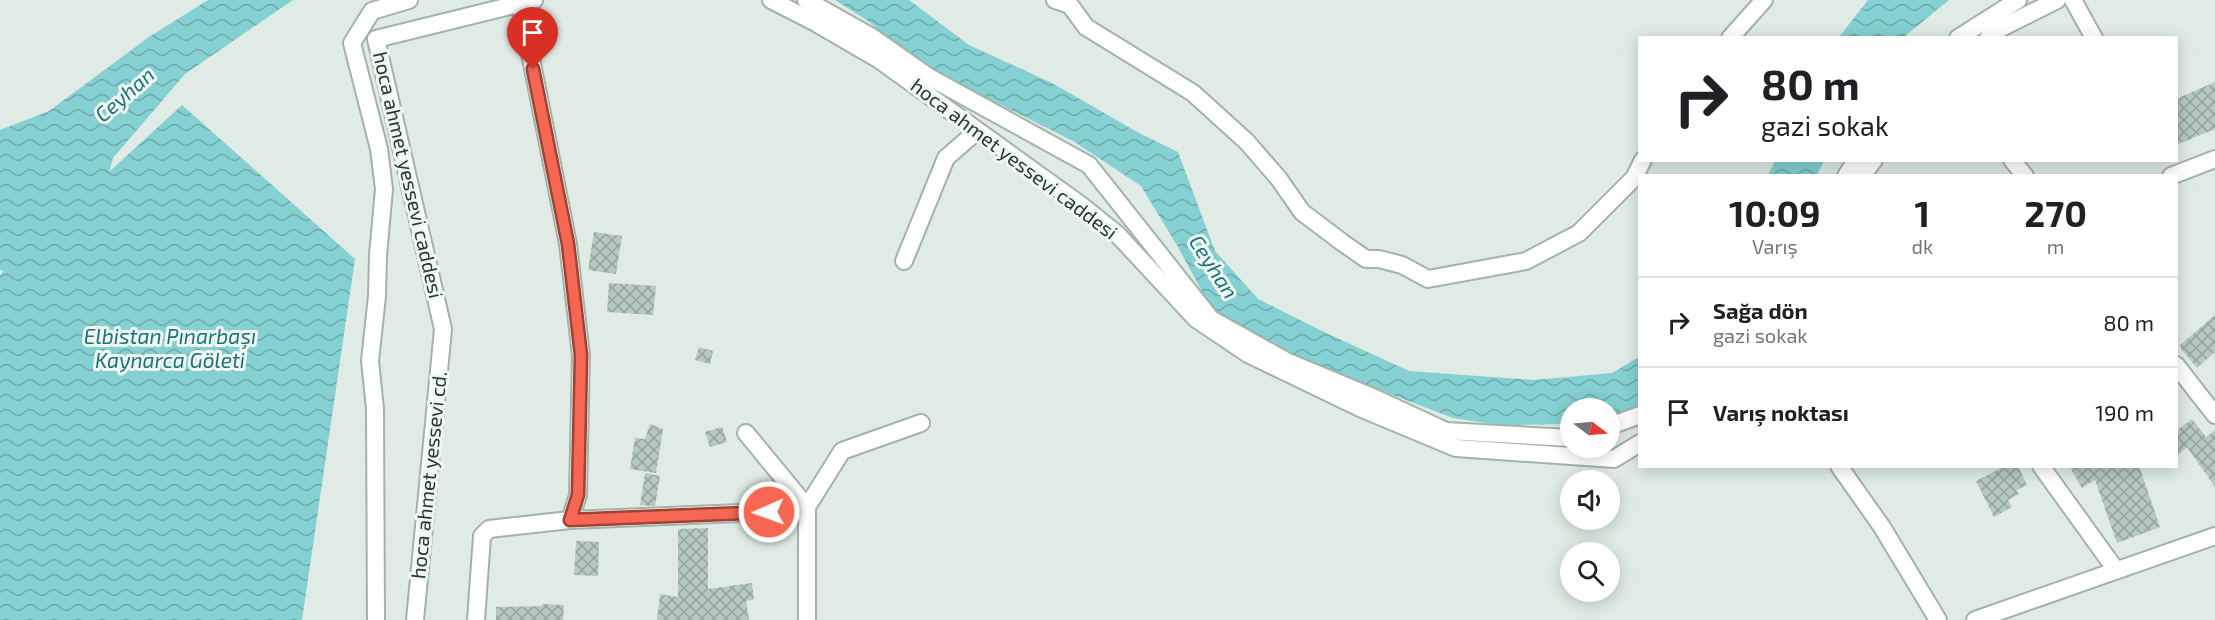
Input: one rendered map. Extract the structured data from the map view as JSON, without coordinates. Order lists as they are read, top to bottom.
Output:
{
  "streets": {
    "street": ["hoca ahmet yessevi caddesi", "hoca ahmet yessevi cd."]
  },
  "crossings": [
    ["hoca ahmet yessevi caddesi", "hoca ahmet yessevi cd."]
  ],
  "water": ["Ceyhan", "Elbistan Pınarbaşı Kaynarca Göleti"],
  "north": "right",
  "page": {
    "turn": ["80 m", "gazi sokak"],
    "eta": [
      "10:09",
      "Varış",
      "1",
      "dk",
      "270",
      "m"
    ],
    "list": [
      {
        "name": "Sağa dön",
        "note": "gazi sokak",
        "value": "80 m"
      },
      {
        "name": "Varış noktası",
        "value": "190 m"
      }
    ]
  }
}
